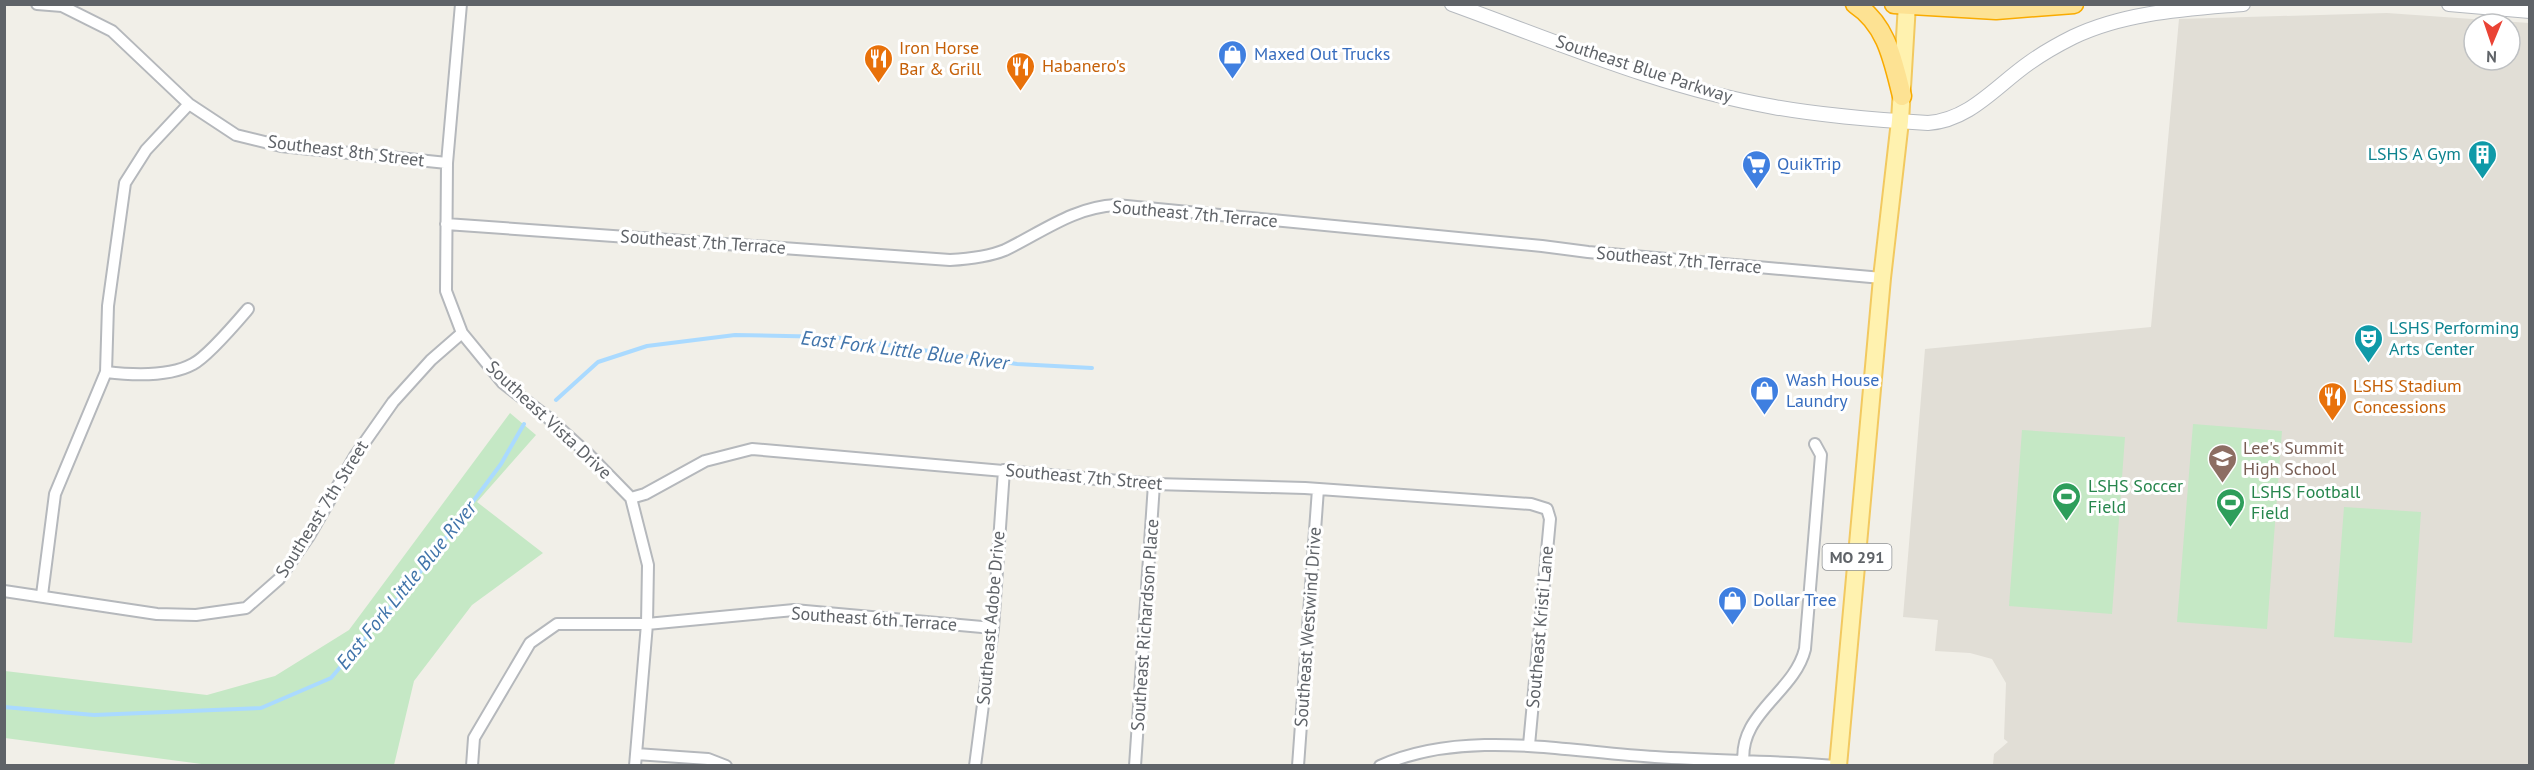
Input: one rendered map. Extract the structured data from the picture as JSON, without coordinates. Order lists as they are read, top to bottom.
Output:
{
  "streets": {
    "highway": ["MO 291"],
    "street": [
      "Southeast Blue Parkway",
      "Southeast 8th Street",
      "Southeast 7th Terrace",
      "Southeast Vista Drive",
      "Southeast 7th Street",
      "Southeast Adobe Drive",
      "Southeast 6th Terrace",
      "Southeast Richardson Place",
      "Southeast Westwind Drive",
      "Southeast Kristi Lane"
    ]
  },
  "crossings": [
    ["Southeast Blue Parkway", "MO 291"],
    ["Southeast 8th Street", "Southeast Vista Drive"],
    ["Southeast 7th Terrace", "Southeast Vista Drive"],
    ["Southeast 7th Terrace", "MO 291"],
    ["Southeast Vista Drive", "Southeast 7th Street"],
    ["Southeast 7th Street", "Southeast Adobe Drive"],
    ["Southeast 7th Street", "Southeast Richardson Place"],
    ["Southeast 7th Street", "Southeast Westwind Drive"],
    ["Southeast 7th Street", "Southeast Kristi Lane"],
    ["Southeast Adobe Drive", "Southeast 6th Terrace"]
  ],
  "water": ["East Fork Little Blue River"],
  "places": {
    "shop": ["Maxed Out Trucks", "Wash House Laundry", "Dollar Tree"],
    "restaurant": ["Iron Horse Bar & Grill", "Habanero's", "LSHS Stadium Concessions"],
    "building": ["LSHS A Gym"],
    "supermarket": ["QuikTrip"],
    "theatre": ["LSHS Performing Arts Center"],
    "school or university": ["Lee's Summit High School"],
    "sports": ["LSHS Soccer Field", "LSHS Football Field"]
  },
  "north": "bottom"
}
